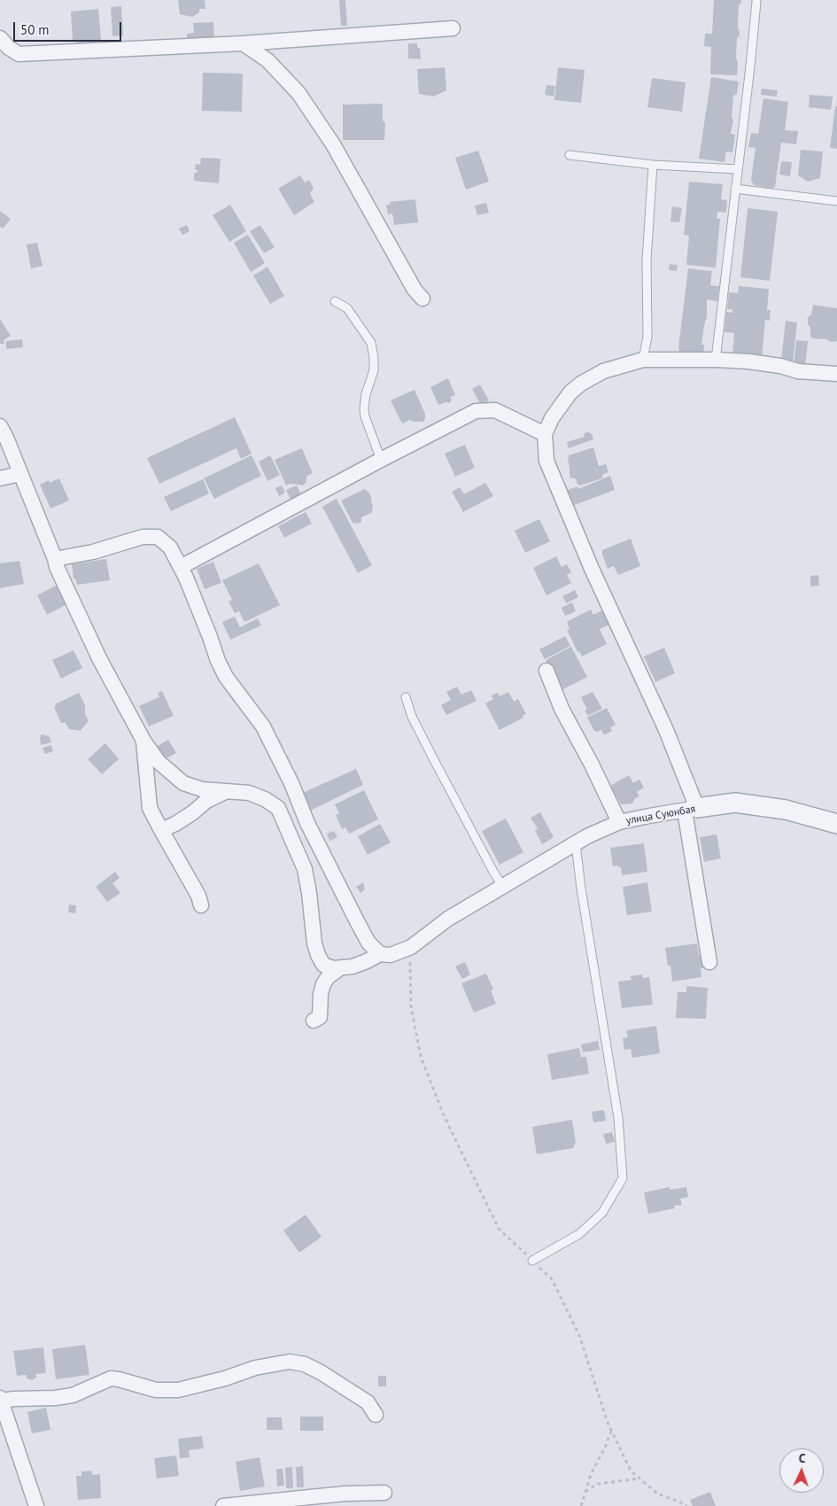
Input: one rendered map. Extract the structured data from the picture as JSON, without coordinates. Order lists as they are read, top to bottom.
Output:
{
  "streets": {
    "street": ["улица Суюнбая"]
  },
  "scale_bar": "50 m",
  "north": "top"
}
